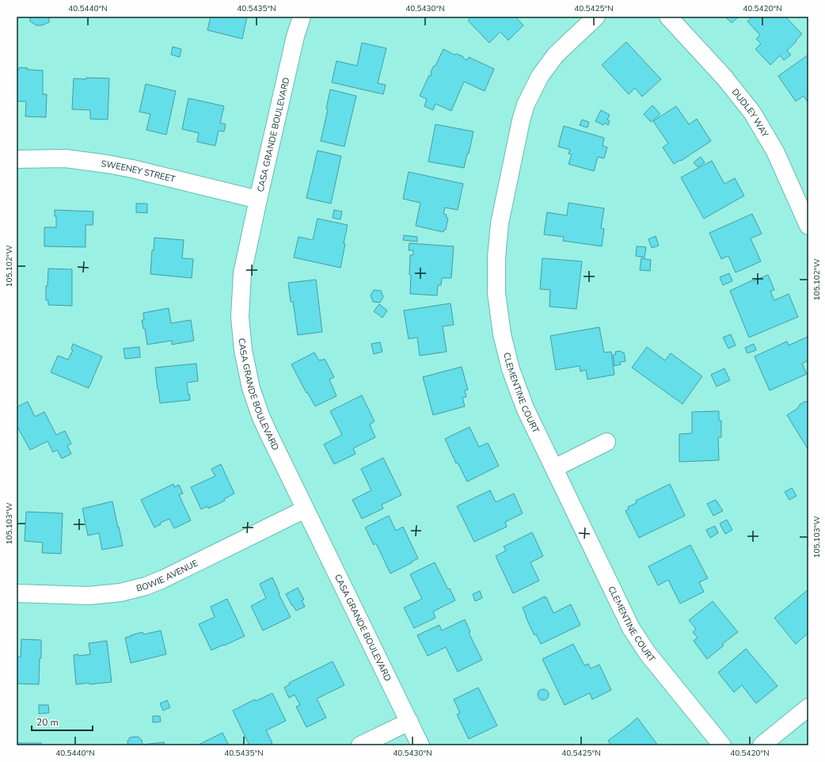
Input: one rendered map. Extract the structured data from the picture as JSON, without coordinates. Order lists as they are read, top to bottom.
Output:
{
  "streets": {
    "street": [
      "DUDLEY WAY",
      "CASA GRANDE BOULEVARD",
      "SWEENEY STREET",
      "CLEMENTINE COURT",
      "BOWIE AVENUE"
    ]
  },
  "crossings": [
    ["CASA GRANDE BOULEVARD", "SWEENEY STREET"],
    ["CASA GRANDE BOULEVARD", "BOWIE AVENUE"]
  ],
  "scale_bar": "20 m",
  "coordinates": [
    "40.5440°N",
    "40.5435°N",
    "40.5430°N",
    "40.5425°N",
    "40.5420°N",
    "105.102°W",
    "105.103°W"
  ]
}
